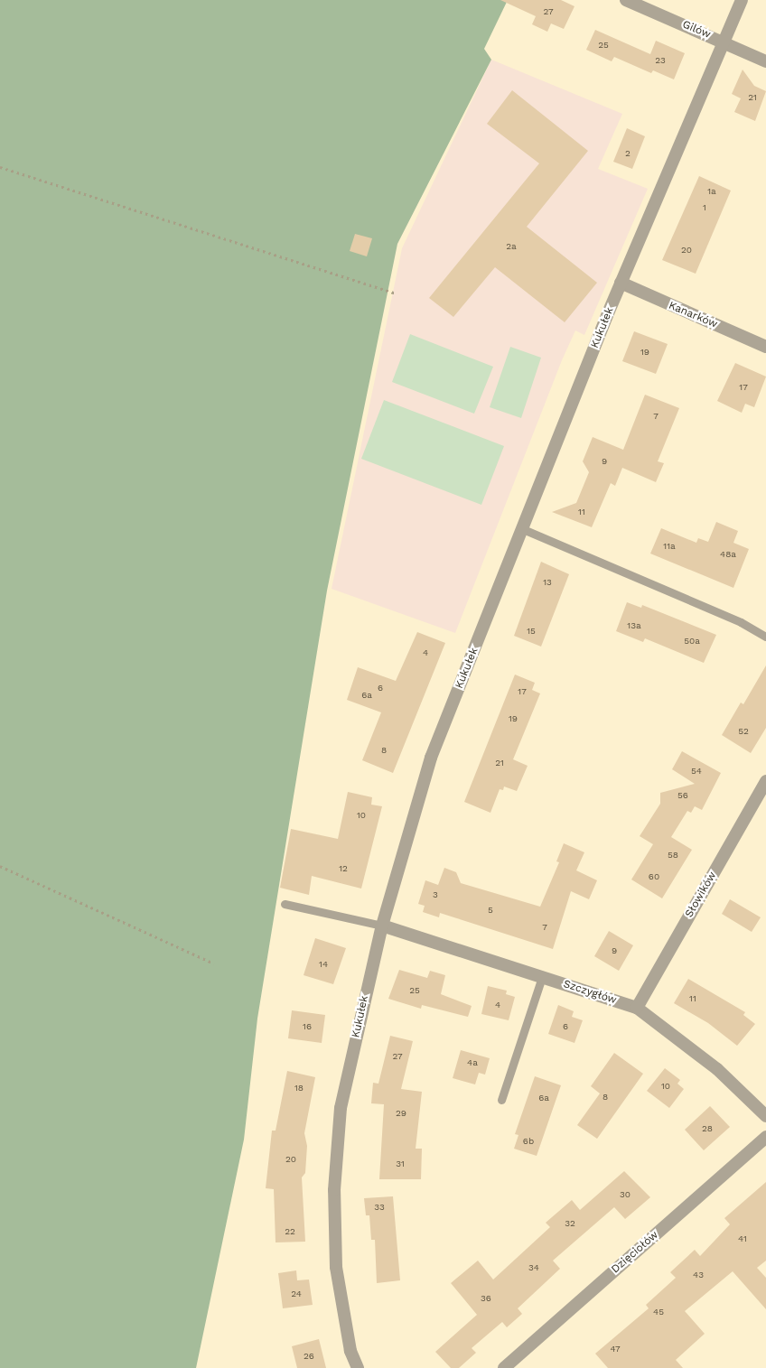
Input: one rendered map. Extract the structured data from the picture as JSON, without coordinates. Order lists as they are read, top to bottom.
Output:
{
  "streets": {
    "street": [
      "Gilów",
      "Kanarków",
      "Kukułek",
      "Słowików",
      "Szczygłów",
      "Dzięciołów"
    ]
  },
  "crossings": [
    ["Gilów", "Kukułek"],
    ["Kanarków", "Kukułek"],
    ["Kukułek", "Szczygłów"],
    ["Słowików", "Szczygłów"]
  ],
  "house_numbers": [
    "27",
    "25",
    "23",
    "21",
    "2",
    "1a",
    "1",
    "2a",
    "20",
    "19",
    "17",
    "7",
    "9",
    "11",
    "11a",
    "48a",
    "13",
    "13a",
    "15",
    "50a",
    "4",
    "6",
    "17",
    "6a",
    "19",
    "52",
    "8",
    "21",
    "54",
    "56",
    "10",
    "58",
    "12",
    "60",
    "3",
    "5",
    "7",
    "9",
    "14",
    "25",
    "11",
    "4",
    "16",
    "6",
    "27",
    "4a",
    "10",
    "18",
    "8",
    "6a",
    "29",
    "28",
    "6b",
    "20",
    "31",
    "30",
    "33",
    "32",
    "22",
    "41",
    "34",
    "43",
    "24",
    "36",
    "45",
    "47",
    "26"
  ]
}
